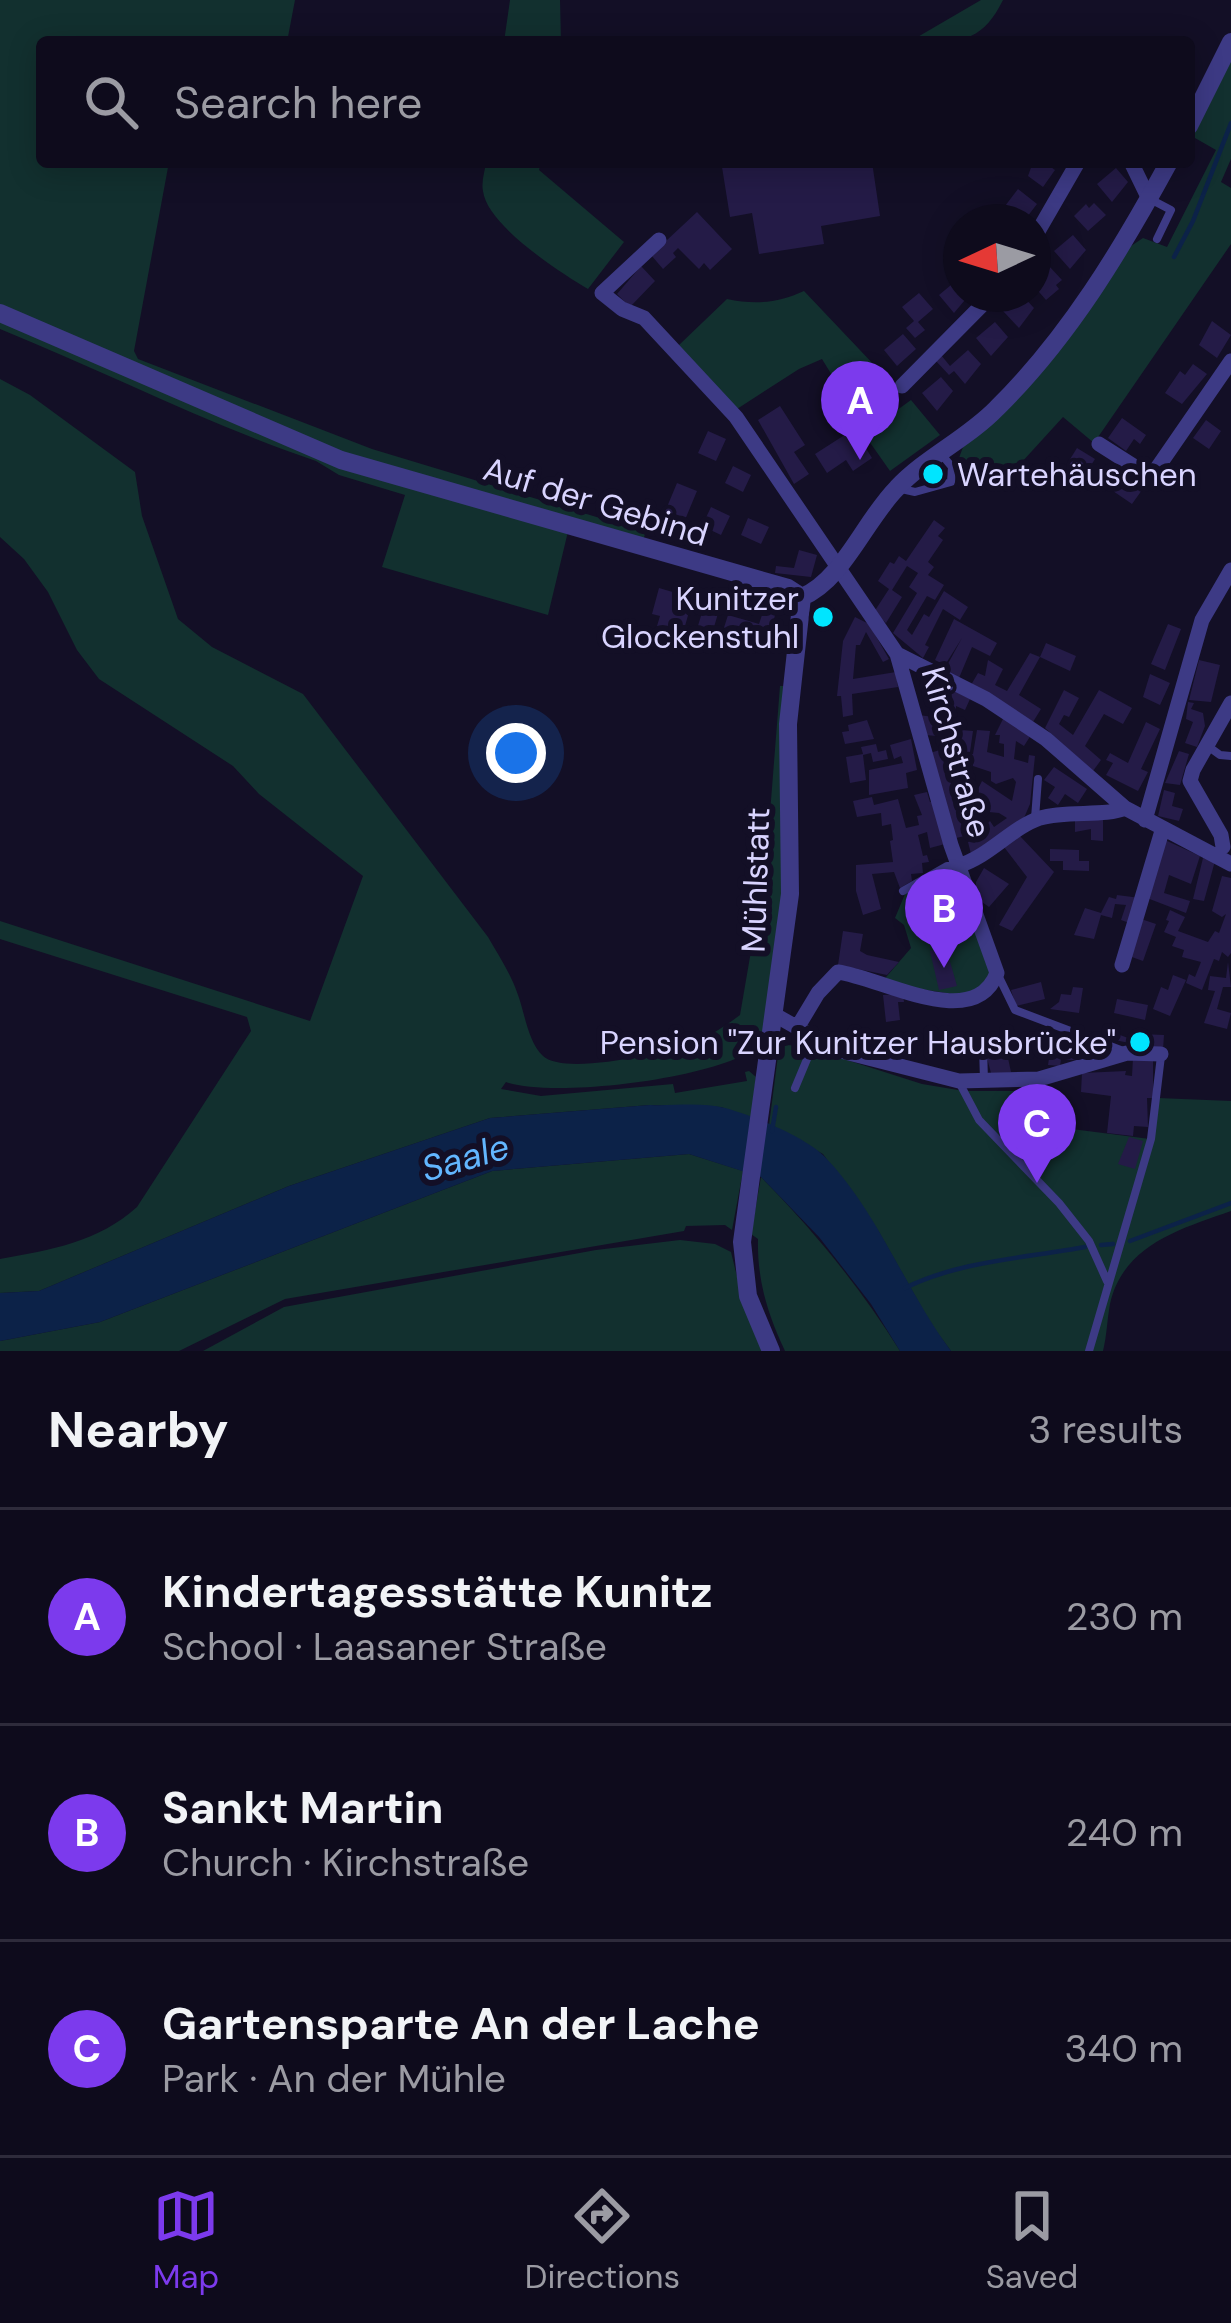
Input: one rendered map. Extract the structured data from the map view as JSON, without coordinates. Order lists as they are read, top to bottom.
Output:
{
  "streets": {
    "street": ["Auf der Gebind", "Kirchstraße", "Mühlstatt"]
  },
  "crossings": [
    ["Auf der Gebind", "Mühlstatt"]
  ],
  "water": ["Saale"],
  "places": ["Wartehäuschen", "Kunitzer Glockenstuhl", "Pension \"Zur Kunitzer Hausbrücke\""],
  "north": "left",
  "page": {
    "search": "Search here",
    "pins": ["A", "B", "C"],
    "heading": ["Nearby", "3 results"],
    "list": [
      {
        "mark": "A",
        "name": "Kindertagesstätte Kunitz",
        "note": "School · Laasaner Straße",
        "value": "230 m"
      },
      {
        "mark": "B",
        "name": "Sankt Martin",
        "note": "Church · Kirchstraße",
        "value": "240 m"
      },
      {
        "mark": "C",
        "name": "Gartensparte An der Lache",
        "note": "Park · An der Mühle",
        "value": "340 m"
      }
    ],
    "nav": ["Map", "Directions", "Saved"]
  }
}
